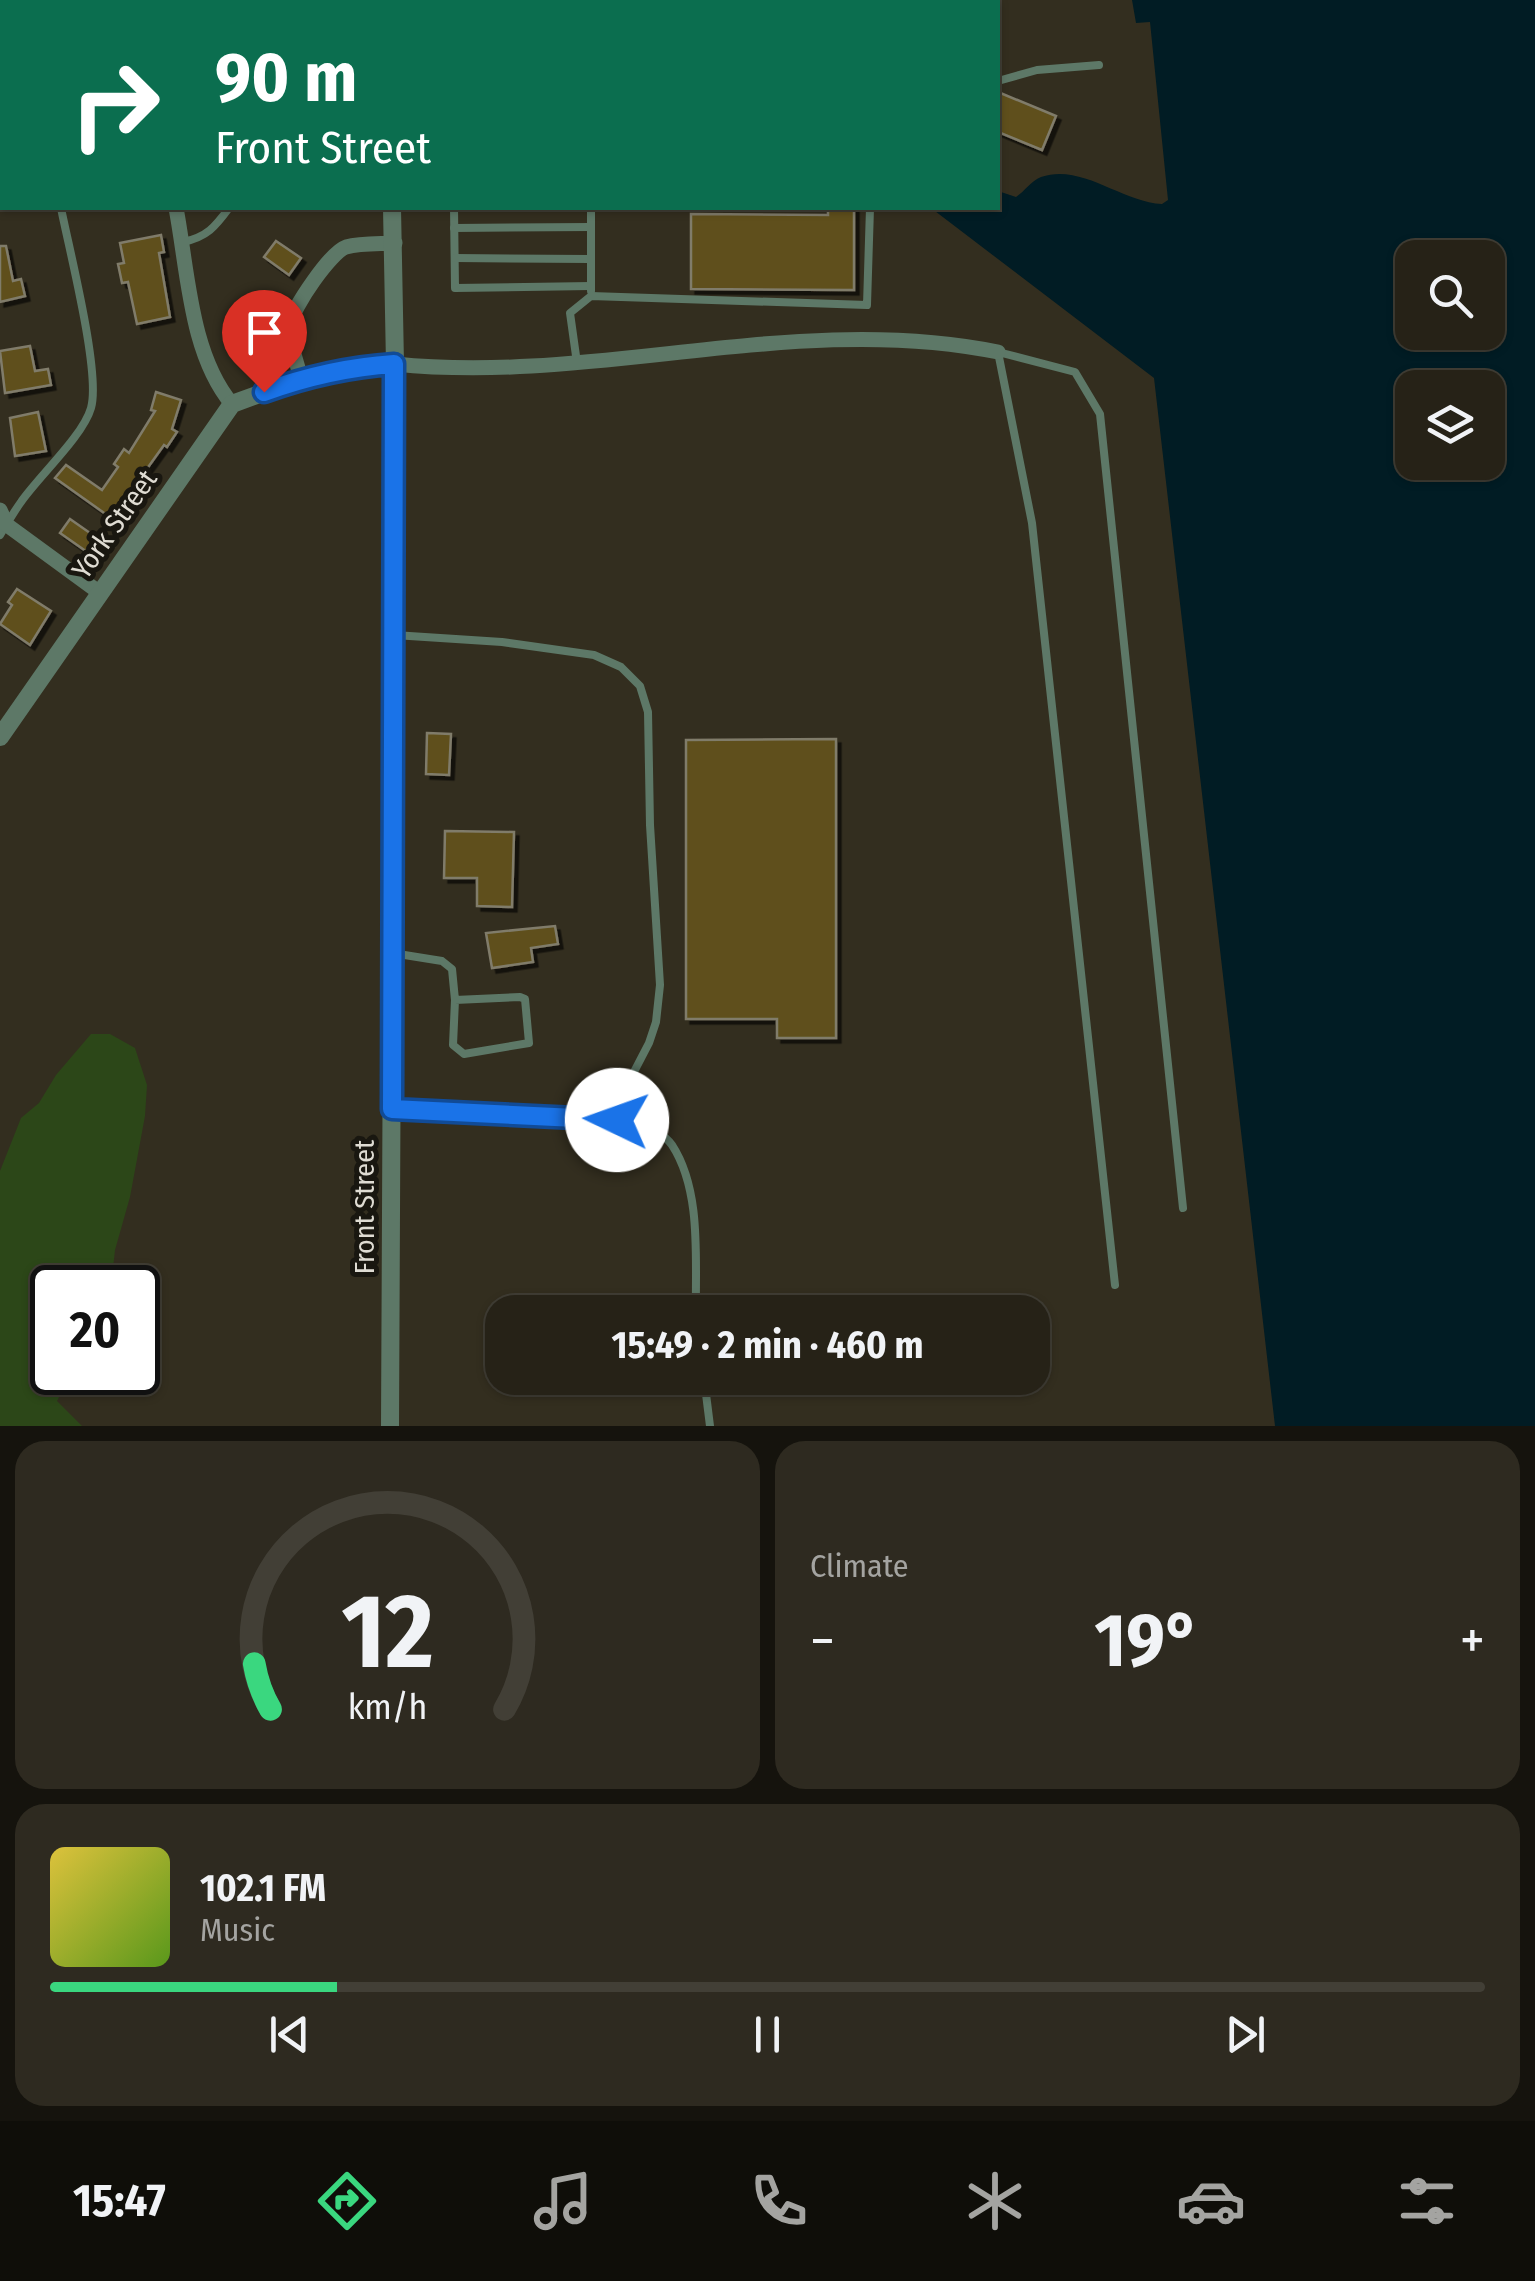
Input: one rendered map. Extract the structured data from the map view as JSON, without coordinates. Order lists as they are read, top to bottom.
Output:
{
  "streets": {
    "street": ["York Street", "Front Street"]
  },
  "page": {
    "turn": ["90 m", "Front Street"],
    "limit": "20",
    "trip": "15:49 · 2 min · 460 m",
    "tile": "Climate",
    "heat": ["−", "19°", "+"],
    "song": ["102.1 FM", "Music"],
    "tabs": "15:47",
    "gauge": ["12", "km/h"]
  }
}
